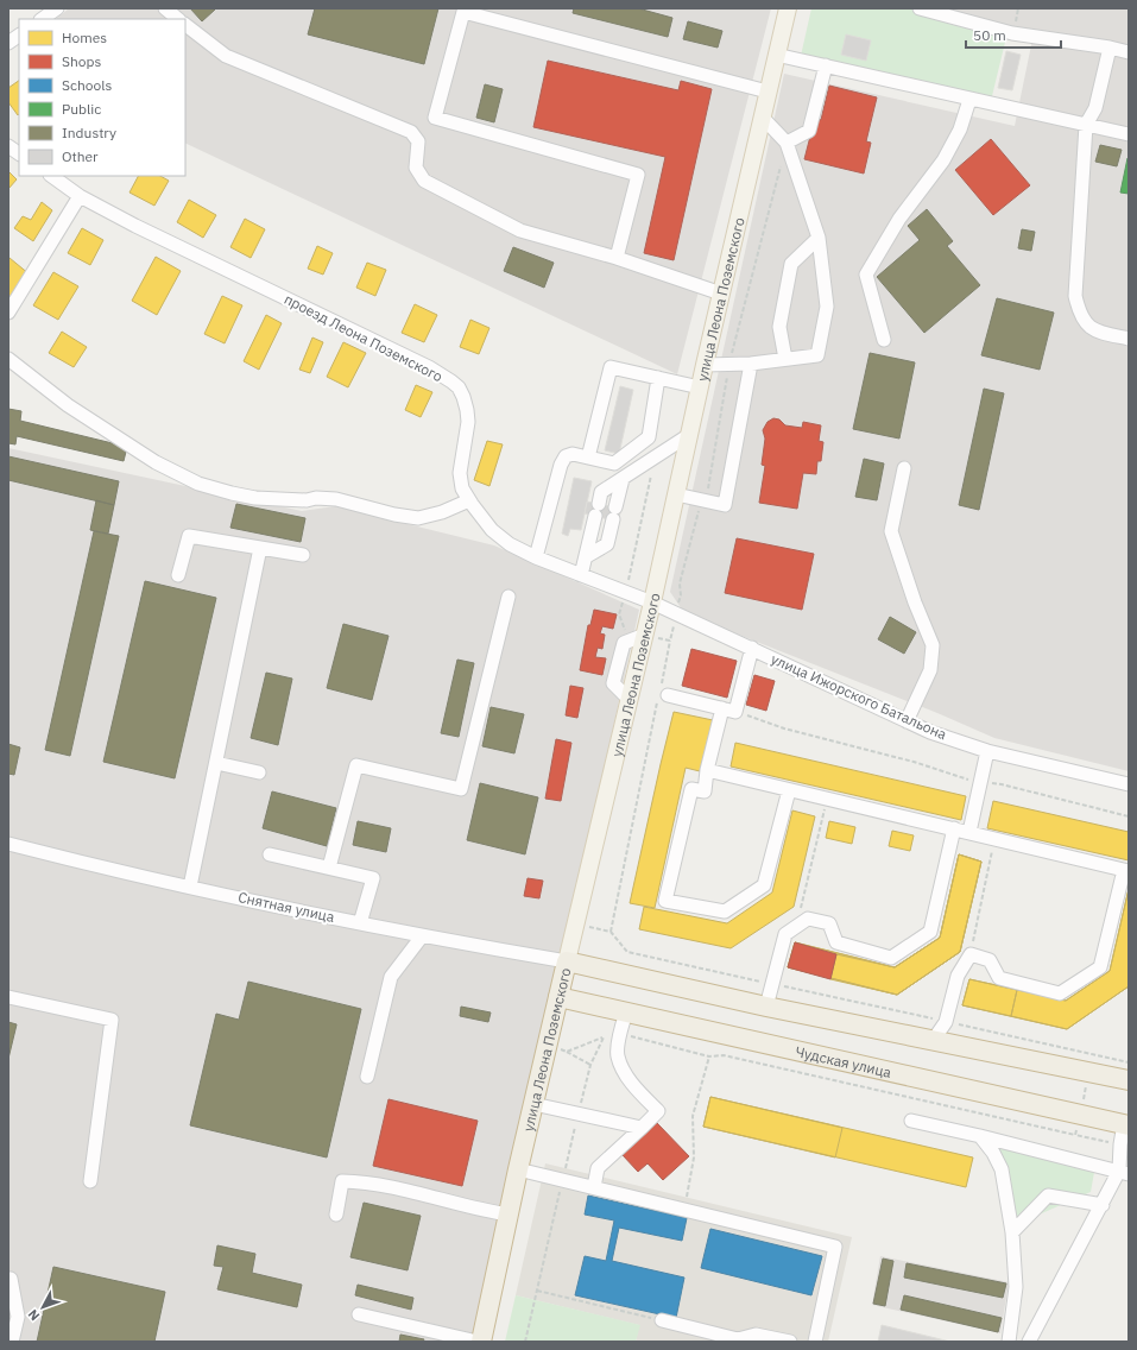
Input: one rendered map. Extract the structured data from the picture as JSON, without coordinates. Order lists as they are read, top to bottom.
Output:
{
  "streets": {
    "highway": ["улица Леона Поземского", "Чудская улица"],
    "street": ["проезд Леона Поземского", "улица Ижорского Батальона", "Снятная улица"]
  },
  "crossings": [
    ["улица Леона Поземского", "проезд Леона Поземского"],
    ["улица Леона Поземского", "улица Ижорского Батальона"],
    ["улица Леона Поземского", "Снятная улица"],
    ["улица Леона Поземского", "Чудская улица"],
    ["проезд Леона Поземского", "улица Ижорского Батальона"]
  ],
  "legend": [
    "Homes",
    "Shops",
    "Schools",
    "Public",
    "Industry",
    "Other"
  ],
  "scale_bar": "50 m",
  "north": "bottom left"
}
